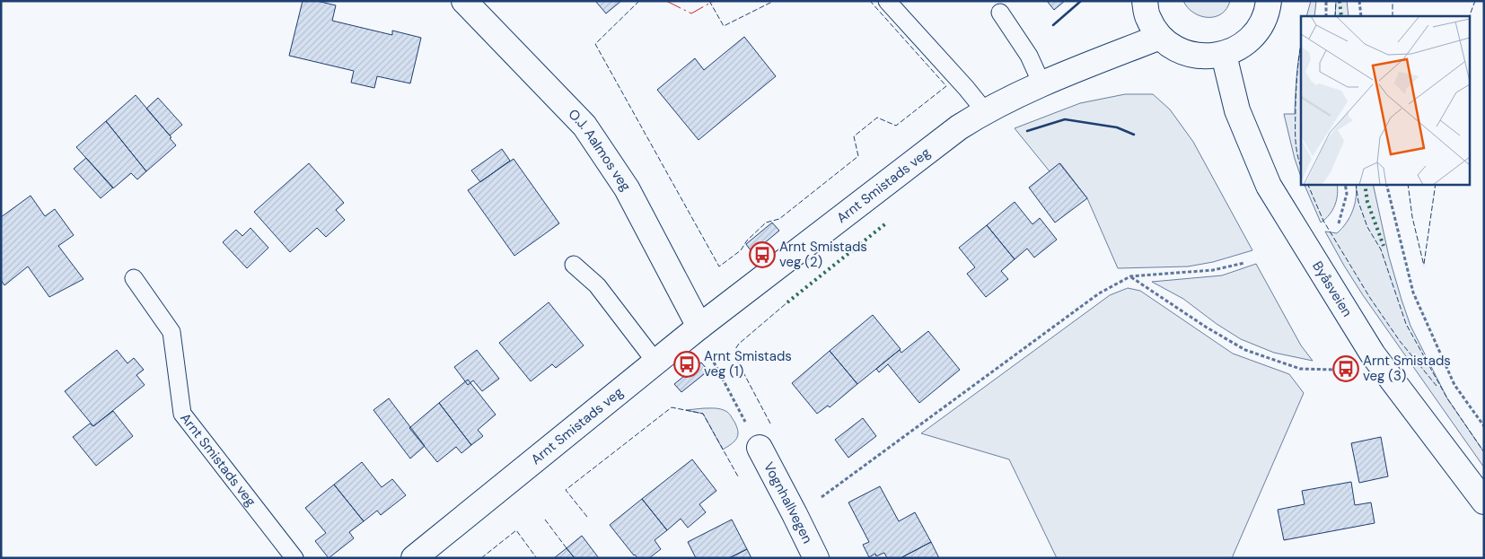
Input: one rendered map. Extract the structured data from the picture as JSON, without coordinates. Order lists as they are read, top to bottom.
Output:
{
  "streets": {
    "street": [
      "O.J. Aalmos veg",
      "Arnt Smistads veg",
      "Byåsveien",
      "Vognhallvegen"
    ]
  },
  "crossings": [
    ["O.J. Aalmos veg", "Arnt Smistads veg"]
  ],
  "places": {
    "bus stop": ["Arnt Smistads veg (2)", "Arnt Smistads veg (1)", "Arnt Smistads veg (3)"]
  }
}
